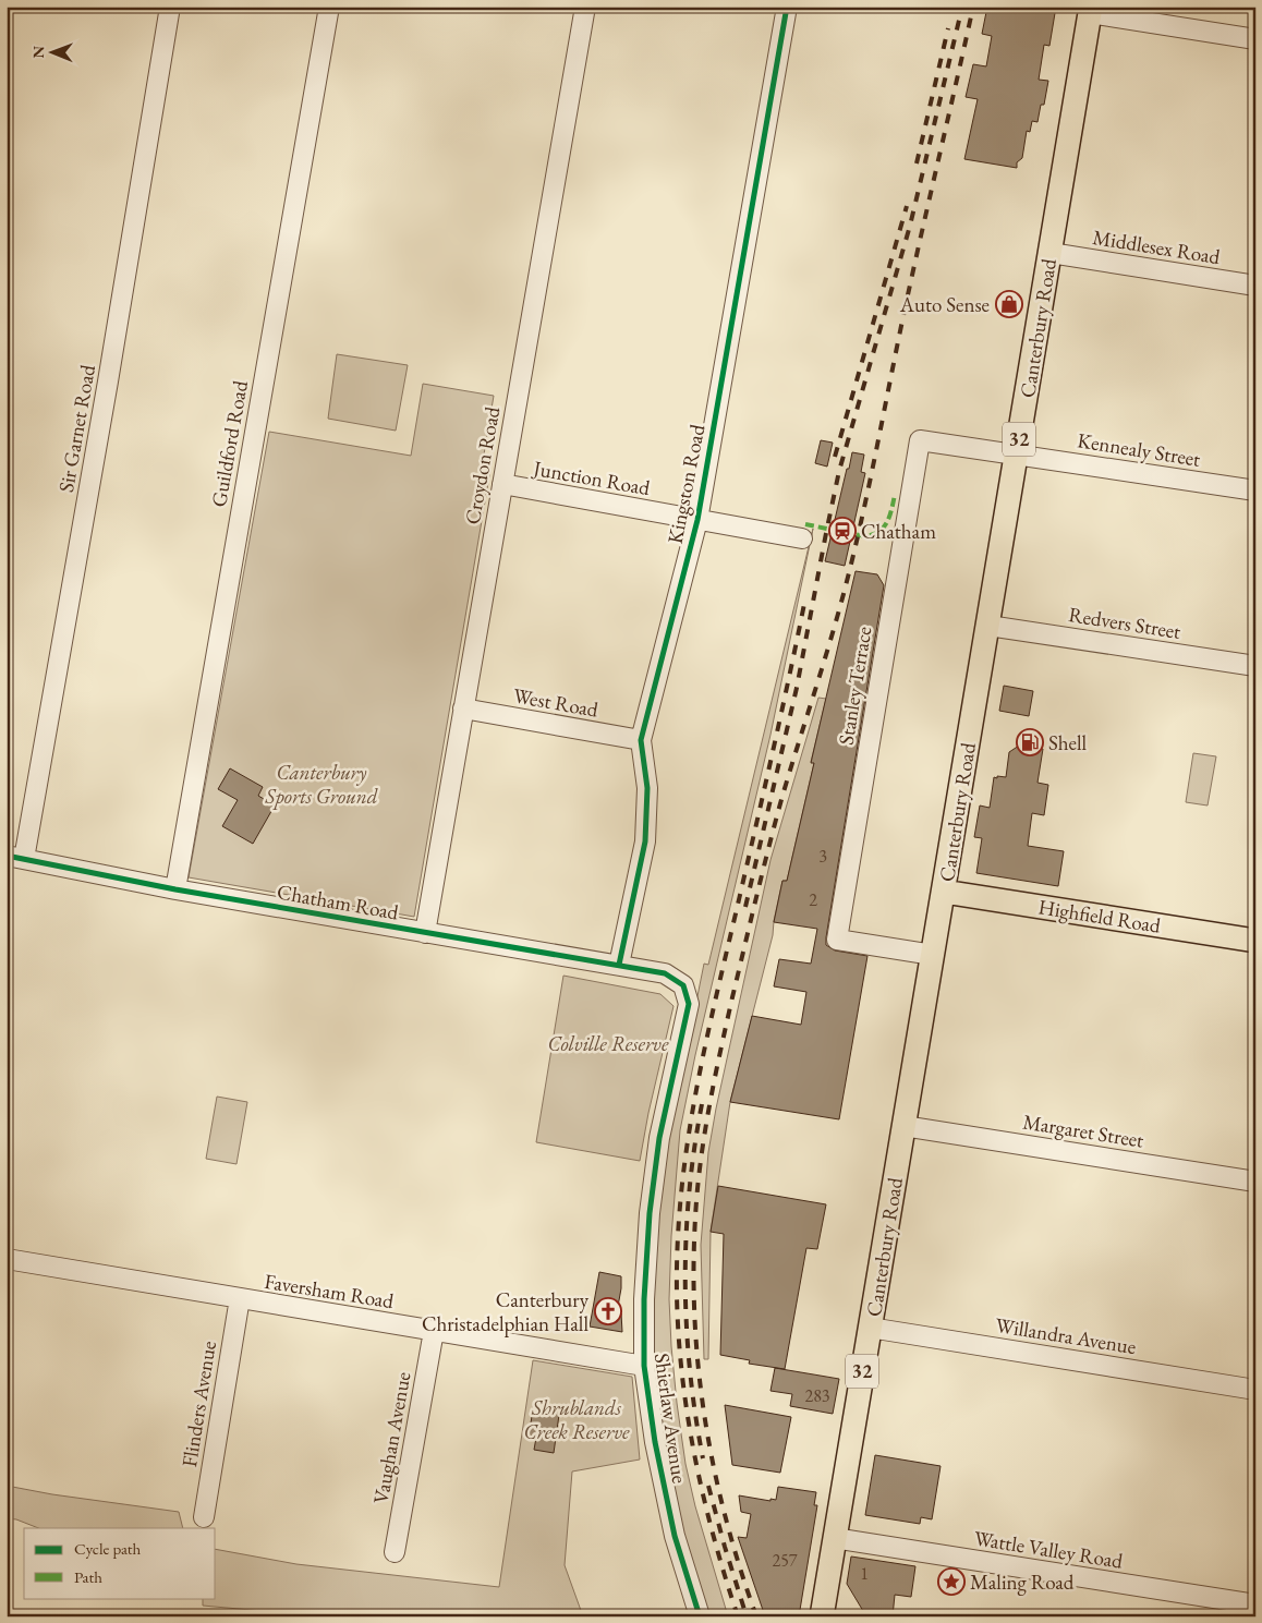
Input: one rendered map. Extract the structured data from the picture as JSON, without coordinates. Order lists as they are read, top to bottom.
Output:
{
  "streets": {
    "main road": ["Canterbury Road", "32", "Highfield Road"],
    "street": [
      "Middlesex Road",
      "Sir Garnet Road",
      "Guildford Road",
      "Kennealy Street",
      "Croydon Road",
      "Junction Road",
      "Kingston Road",
      "Redvers Street",
      "Stanley Terrace",
      "West Road",
      "Chatham Road",
      "Margaret Street",
      "Faversham Road",
      "Willandra Avenue",
      "Flinders Avenue",
      "Shierlaw Avenue",
      "Vaughan Avenue",
      "Wattle Valley Road"
    ]
  },
  "crossings": [
    ["Middlesex Road", "Canterbury Road"],
    ["Canterbury Road", "Kennealy Street"],
    ["Canterbury Road", "Redvers Street"],
    ["Canterbury Road", "Stanley Terrace"],
    ["Canterbury Road", "Highfield Road"],
    ["Canterbury Road", "Margaret Street"],
    ["Canterbury Road", "Willandra Avenue"],
    ["Canterbury Road", "Wattle Valley Road"],
    ["Sir Garnet Road", "Chatham Road"],
    ["Guildford Road", "Chatham Road"],
    ["Kennealy Street", "Stanley Terrace"],
    ["Croydon Road", "Junction Road"],
    ["Croydon Road", "West Road"],
    ["Croydon Road", "Chatham Road"],
    ["Junction Road", "Kingston Road"],
    ["Kingston Road", "West Road"],
    ["Kingston Road", "Chatham Road"],
    ["Chatham Road", "Shierlaw Avenue"],
    ["Faversham Road", "Flinders Avenue"],
    ["Faversham Road", "Shierlaw Avenue"],
    ["Faversham Road", "Vaughan Avenue"]
  ],
  "parks": ["Canterbury Sports Ground", "Colville Reserve", "Shrublands Creek Reserve"],
  "places": {
    "shop": ["Auto Sense"],
    "station": ["Chatham"],
    "fuel station": ["Shell"],
    "church": ["Canterbury Christadelphian Hall"],
    "place": ["Maling Road"]
  },
  "house_numbers": [
    "3",
    "2",
    "283",
    "257",
    "1"
  ],
  "legend": ["Cycle path", "Path"],
  "north": "left"
}
